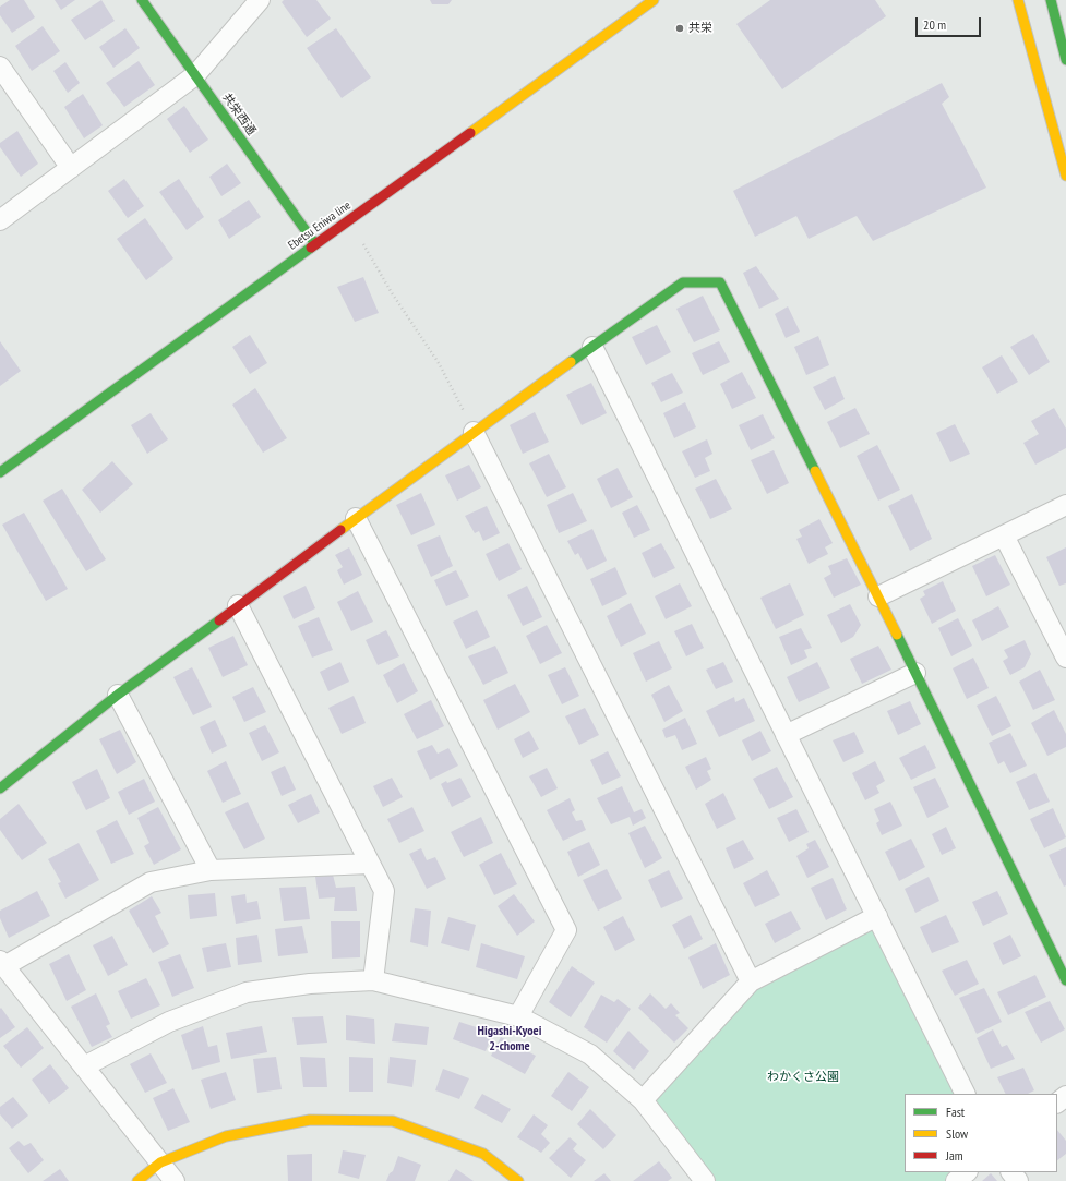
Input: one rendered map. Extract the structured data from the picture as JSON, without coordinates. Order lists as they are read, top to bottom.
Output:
{
  "streets": {
    "main road": ["共栄西通", "Ebetsu Eniwa line"]
  },
  "crossings": [
    ["共栄西通", "Ebetsu Eniwa line"]
  ],
  "districts": ["Higashi-Kyoei 2-chome"],
  "parks": ["わかくさ公園"],
  "places": ["共栄"],
  "legend": ["Fast", "Slow", "Jam"],
  "scale_bar": "20 m"
}
